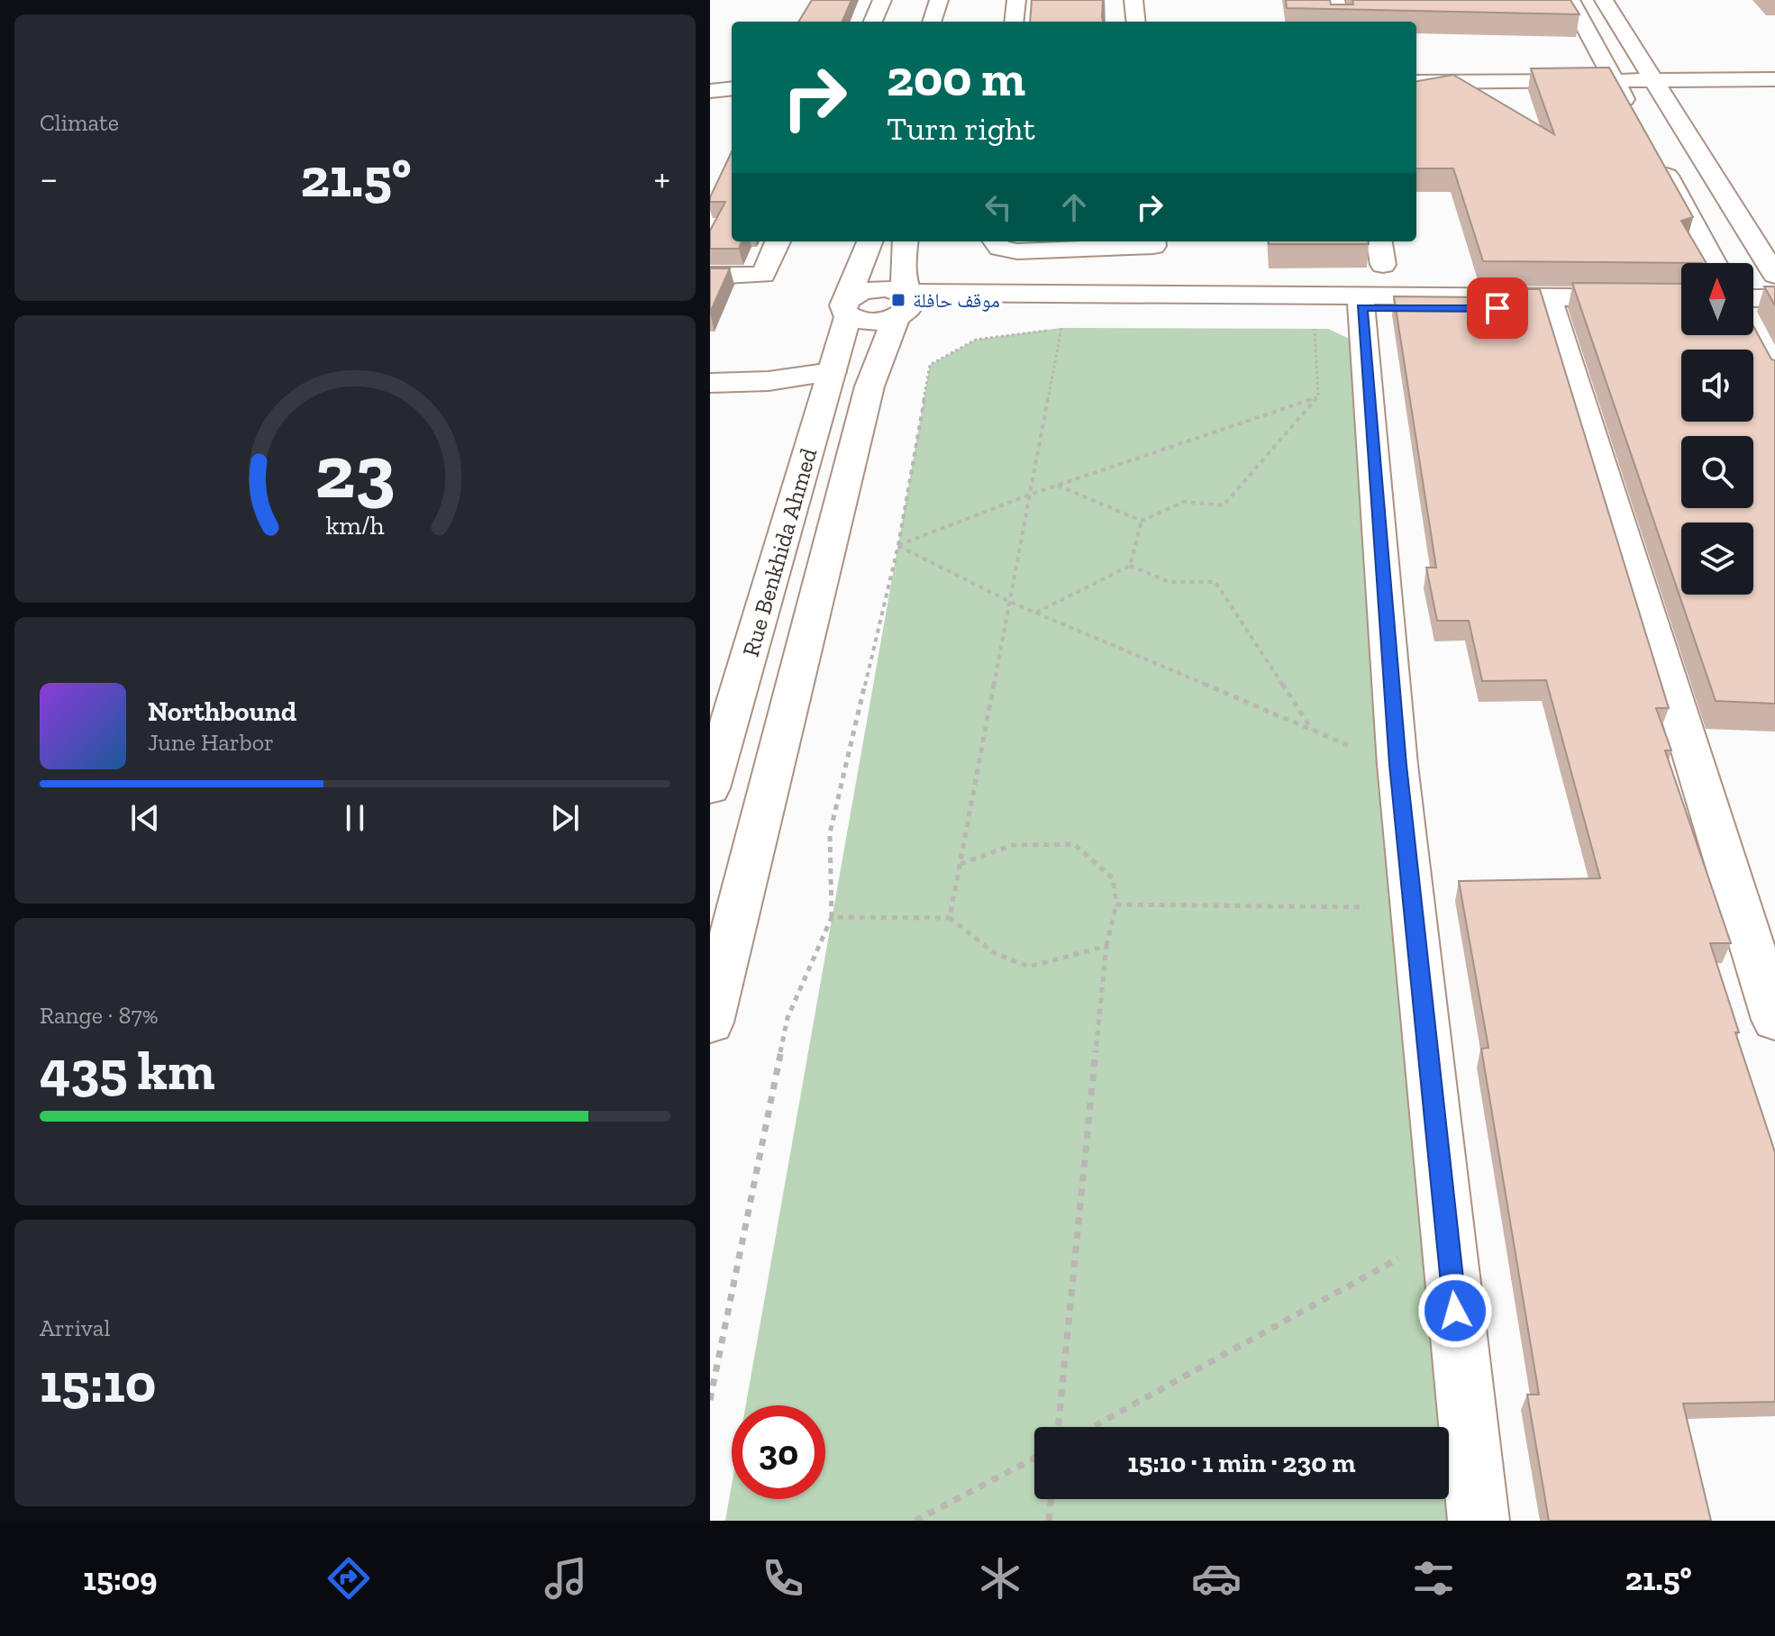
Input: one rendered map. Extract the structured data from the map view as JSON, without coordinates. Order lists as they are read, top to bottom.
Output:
{
  "streets": {
    "street": ["Rue Benkhida Ahmed"]
  },
  "places": {
    "transit": ["موقف حافلة"]
  },
  "north": "top",
  "page": {
    "tile": [
      "Climate",
      ["Range · 87%", "435 km"],
      ["Arrival", "15:10"]
    ],
    "turn": ["200 m", "Turn right"],
    "heat": ["−", "21.5°", "+"],
    "song": ["Northbound", "June Harbor"],
    "limit": "30",
    "trip": "15:10 · 1 min · 230 m",
    "tabs": ["15:09", "21.5°"],
    "gauge": ["23", "km/h"]
  }
}
